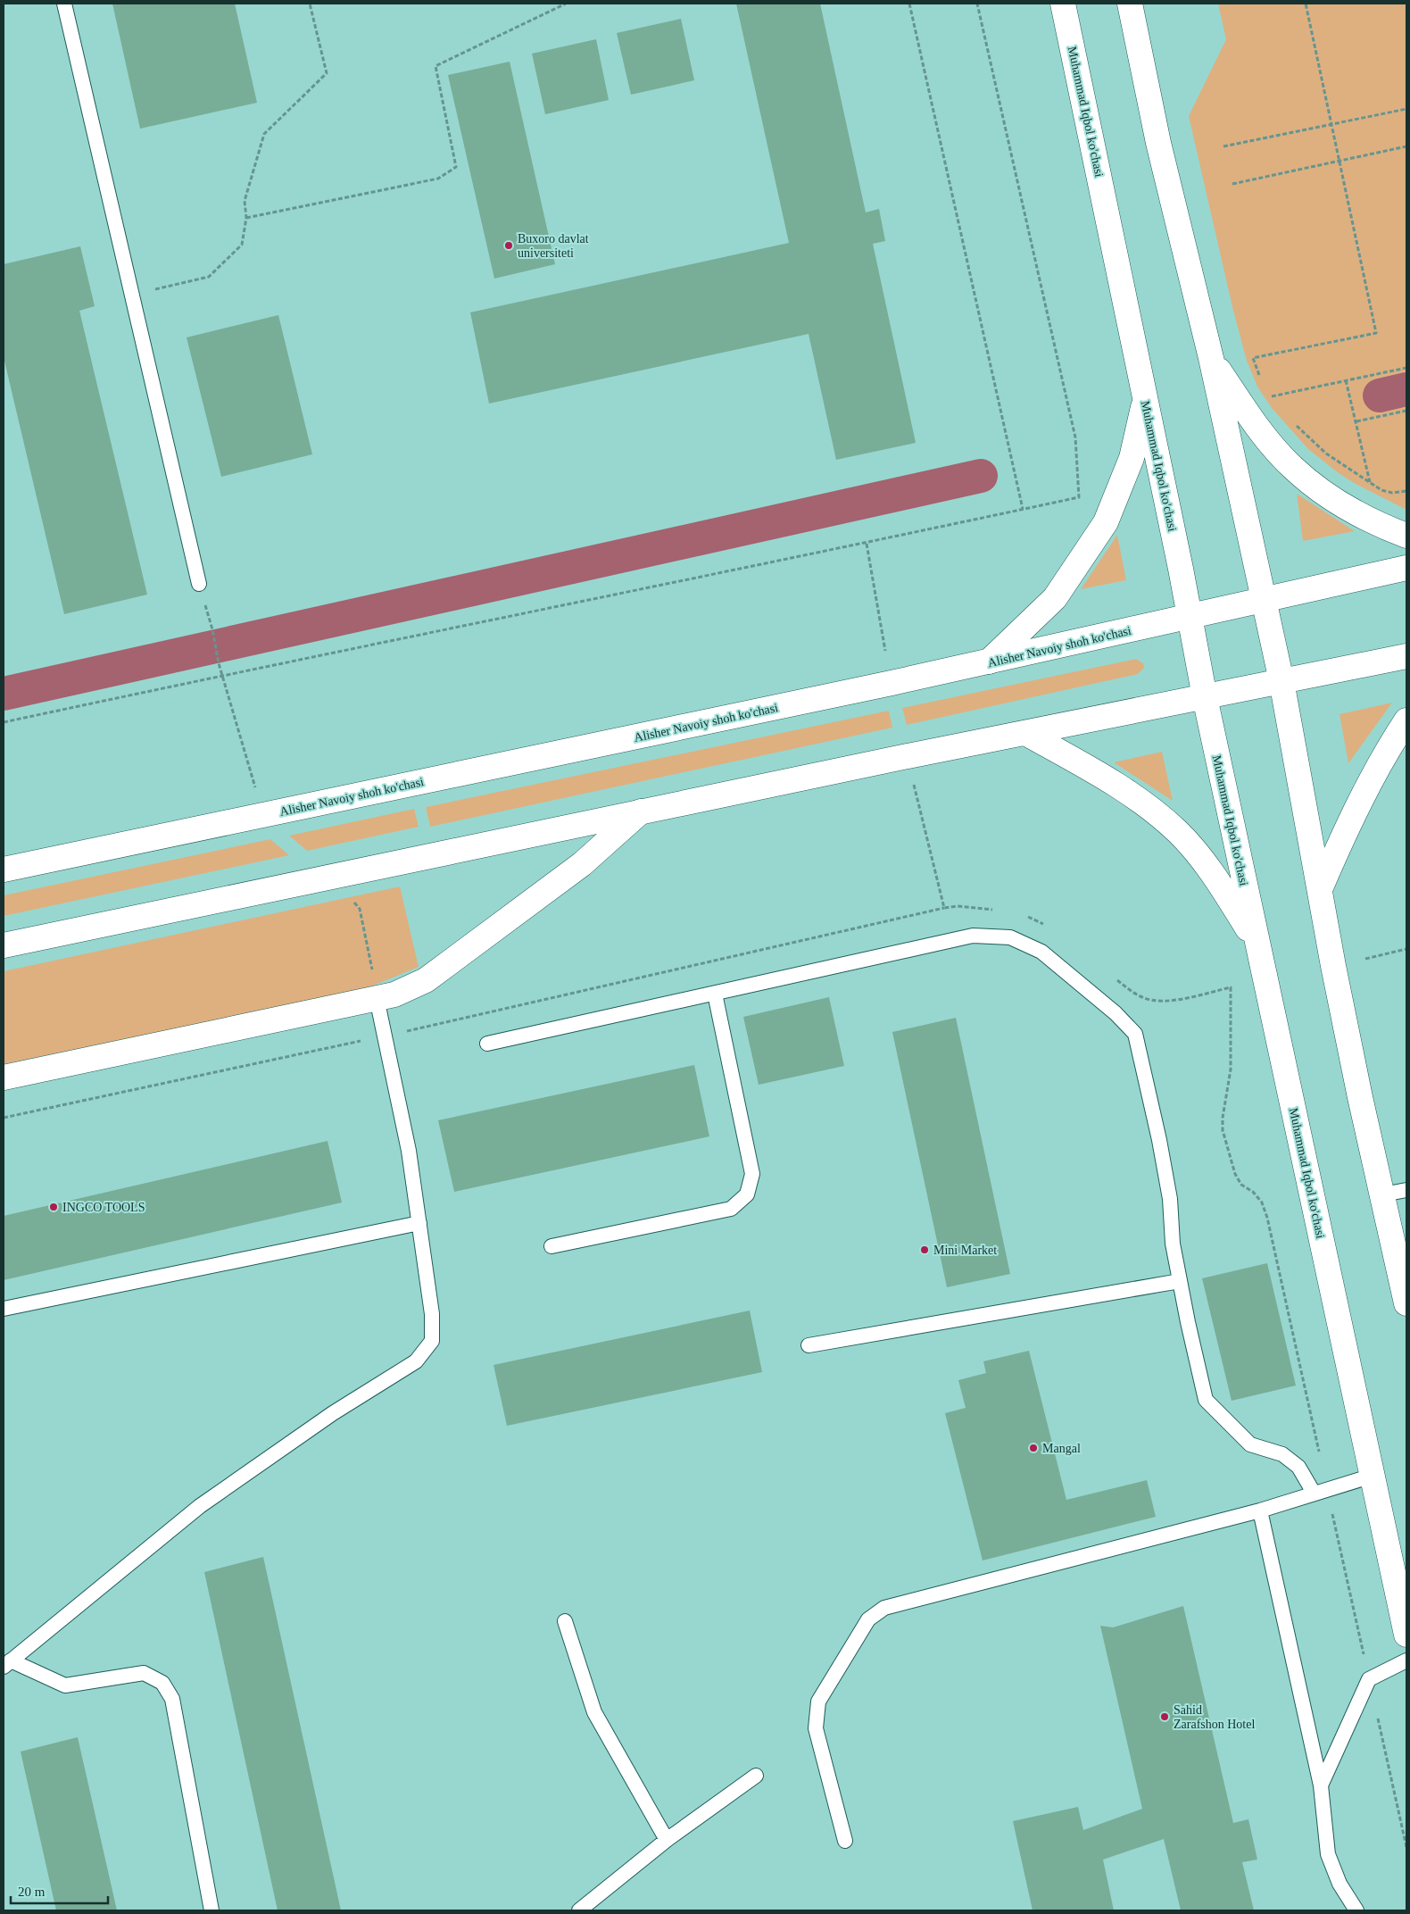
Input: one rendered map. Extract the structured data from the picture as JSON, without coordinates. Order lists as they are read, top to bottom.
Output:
{
  "streets": {
    "main road": ["Muhammad Iqbol ko'chasi", "Alisher Navoiy shoh ko'chasi"]
  },
  "crossings": [
    ["Muhammad Iqbol ko'chasi", "Alisher Navoiy shoh ko'chasi"]
  ],
  "places": [
    "Buxoro davlat universiteti",
    "INGCO TOOLS",
    "Mini Market",
    "Mangal",
    "Sahid Zarafshon Hotel"
  ],
  "scale_bar": "20 m"
}
